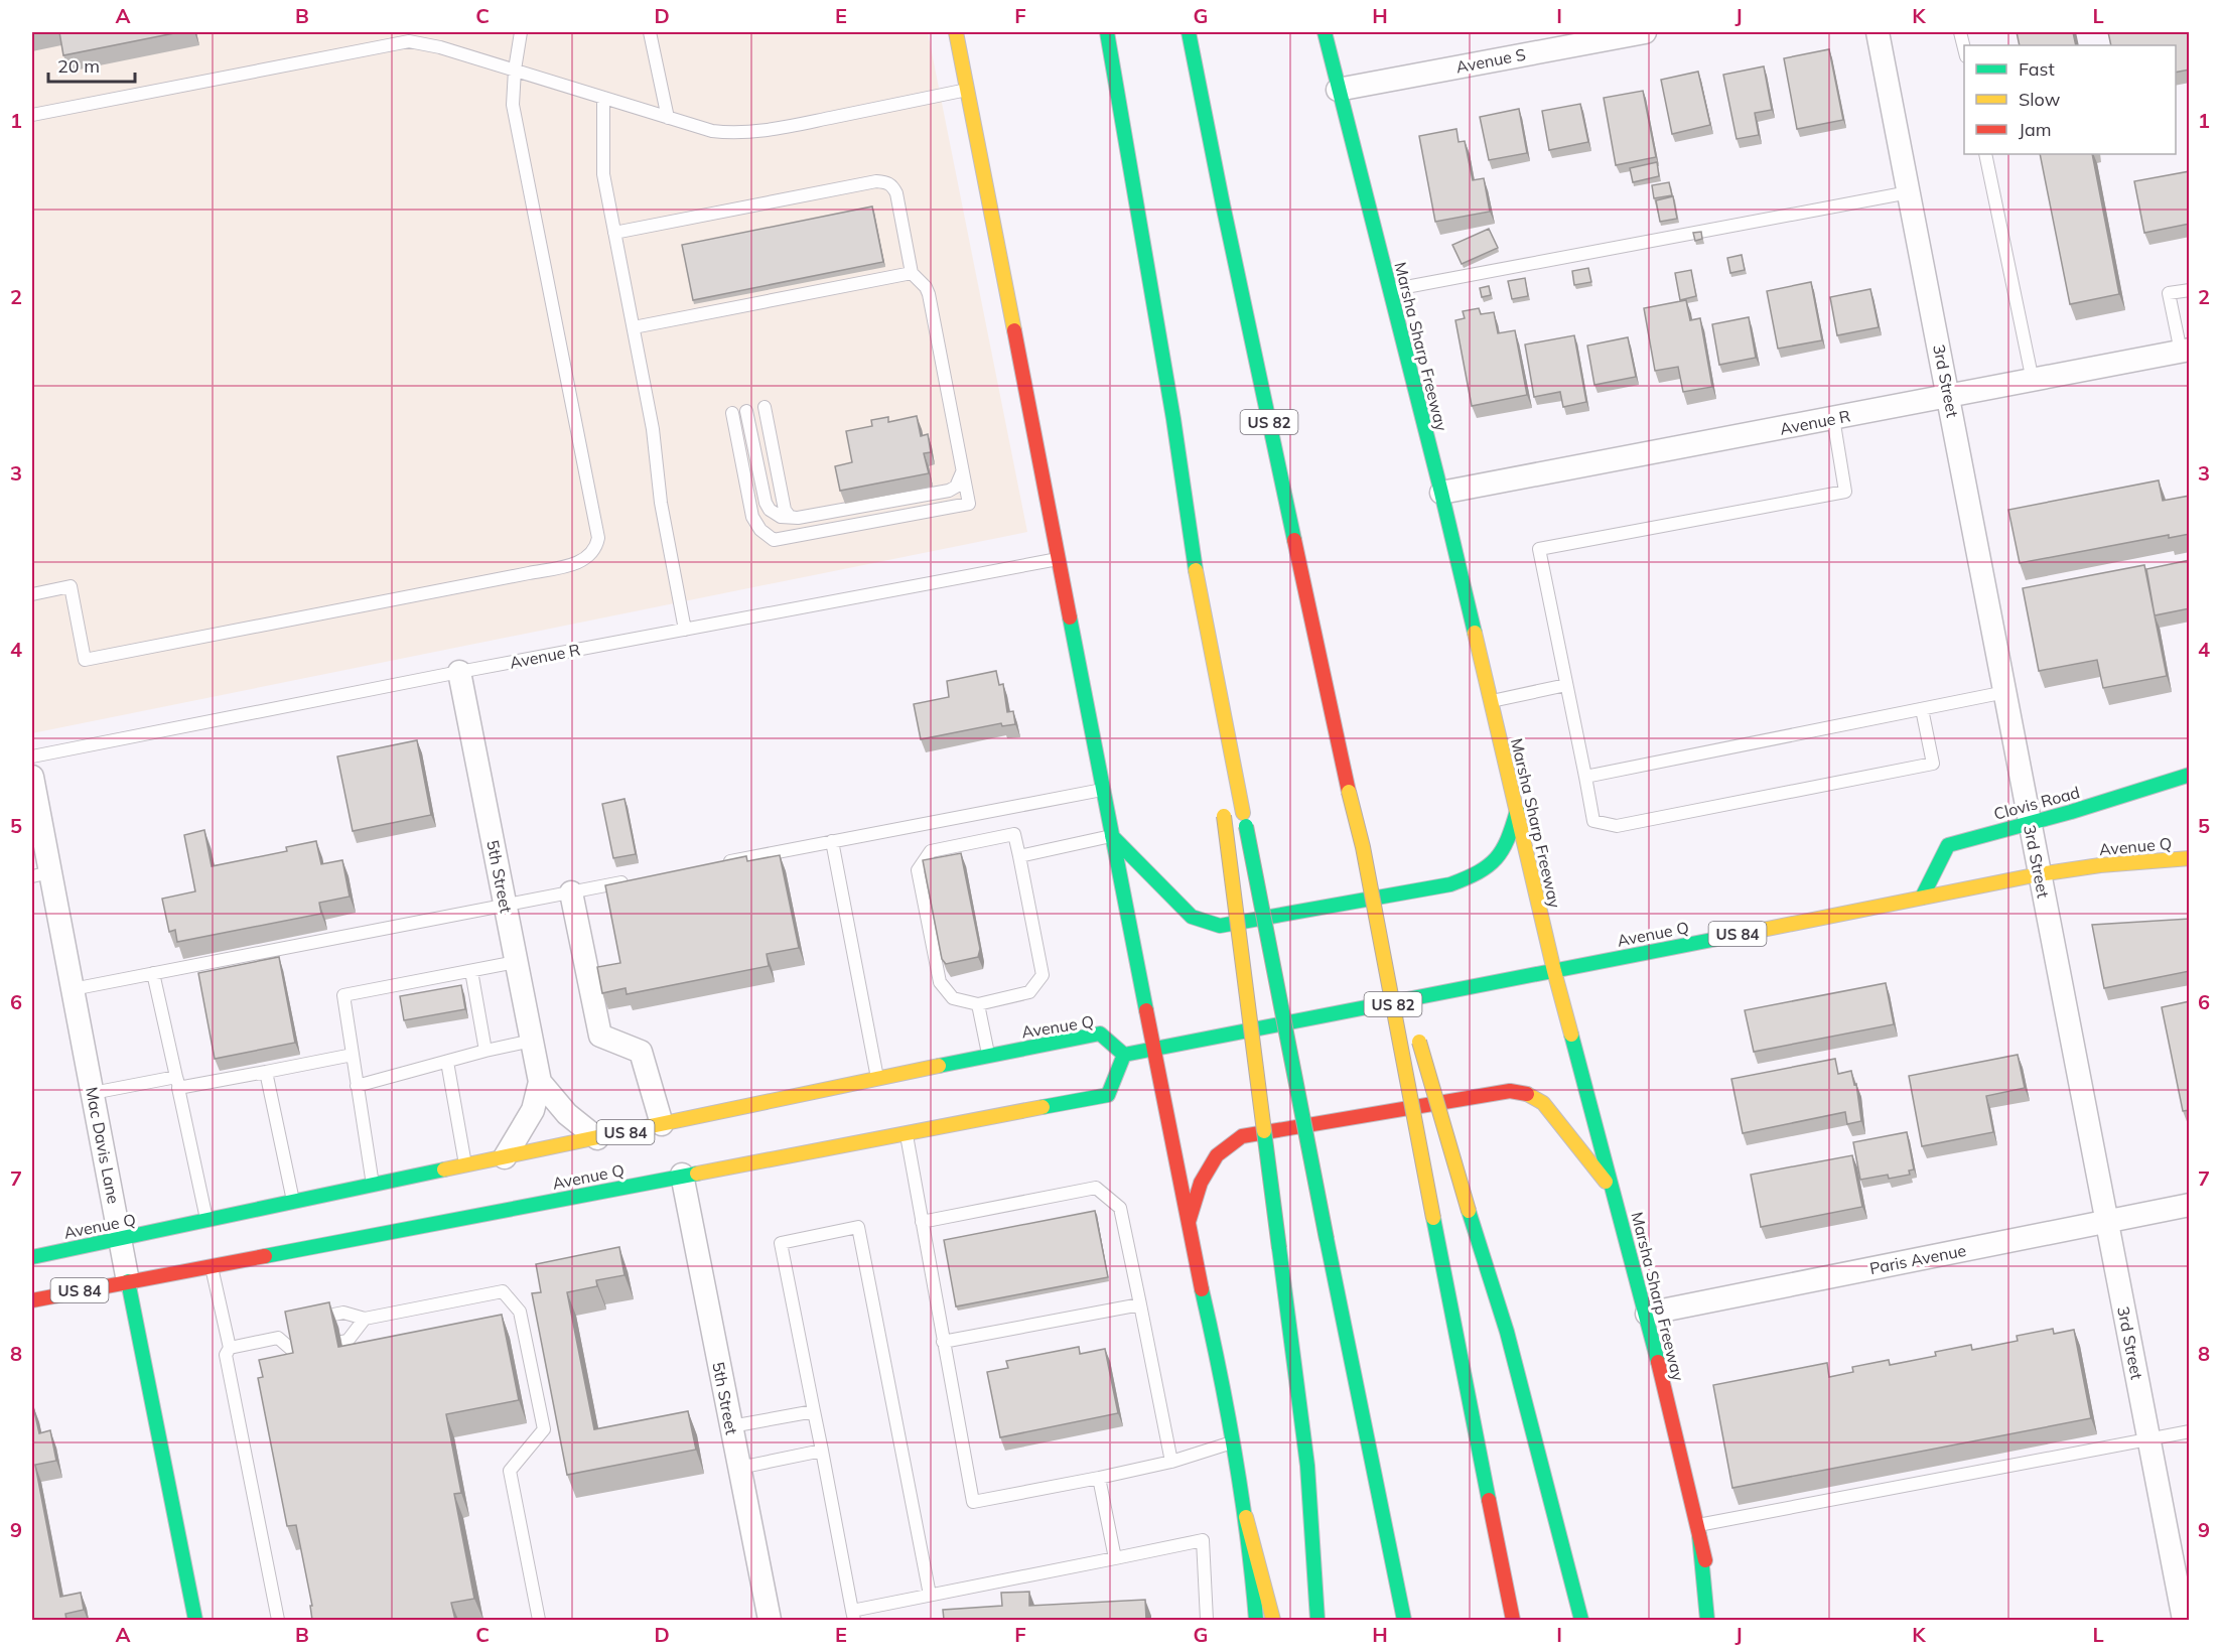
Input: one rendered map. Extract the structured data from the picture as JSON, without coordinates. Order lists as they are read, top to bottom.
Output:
{
  "streets": {
    "main road": [
      "Marsha Sharp Freeway",
      "US 82",
      "Clovis Road",
      "Avenue Q",
      "US 84",
      "Mac Davis Lane"
    ],
    "street": [
      "Avenue S",
      "3rd Street",
      "Avenue R",
      "5th Street",
      "Paris Avenue"
    ]
  },
  "crossings": [
    ["Avenue S", "Marsha Sharp Freeway"],
    ["Marsha Sharp Freeway", "Avenue R"],
    ["Marsha Sharp Freeway", "Avenue Q"],
    ["Marsha Sharp Freeway", "Paris Avenue"],
    ["3rd Street", "Avenue R"],
    ["3rd Street", "Clovis Road"],
    ["3rd Street", "Avenue Q"],
    ["3rd Street", "Paris Avenue"],
    ["Avenue R", "5th Street"],
    ["Clovis Road", "Avenue Q"],
    ["Avenue Q", "5th Street"],
    ["Avenue Q", "Mac Davis Lane"]
  ],
  "legend": ["Fast", "Slow", "Jam"],
  "scale_bar": "20 m",
  "grid": {
    "columns": [
      "A",
      "B",
      "C",
      "D",
      "E",
      "F",
      "G",
      "H",
      "I",
      "J",
      "K",
      "L"
    ],
    "rows": [
      "1",
      "2",
      "3",
      "4",
      "5",
      "6",
      "7",
      "8",
      "9"
    ]
  }
}
